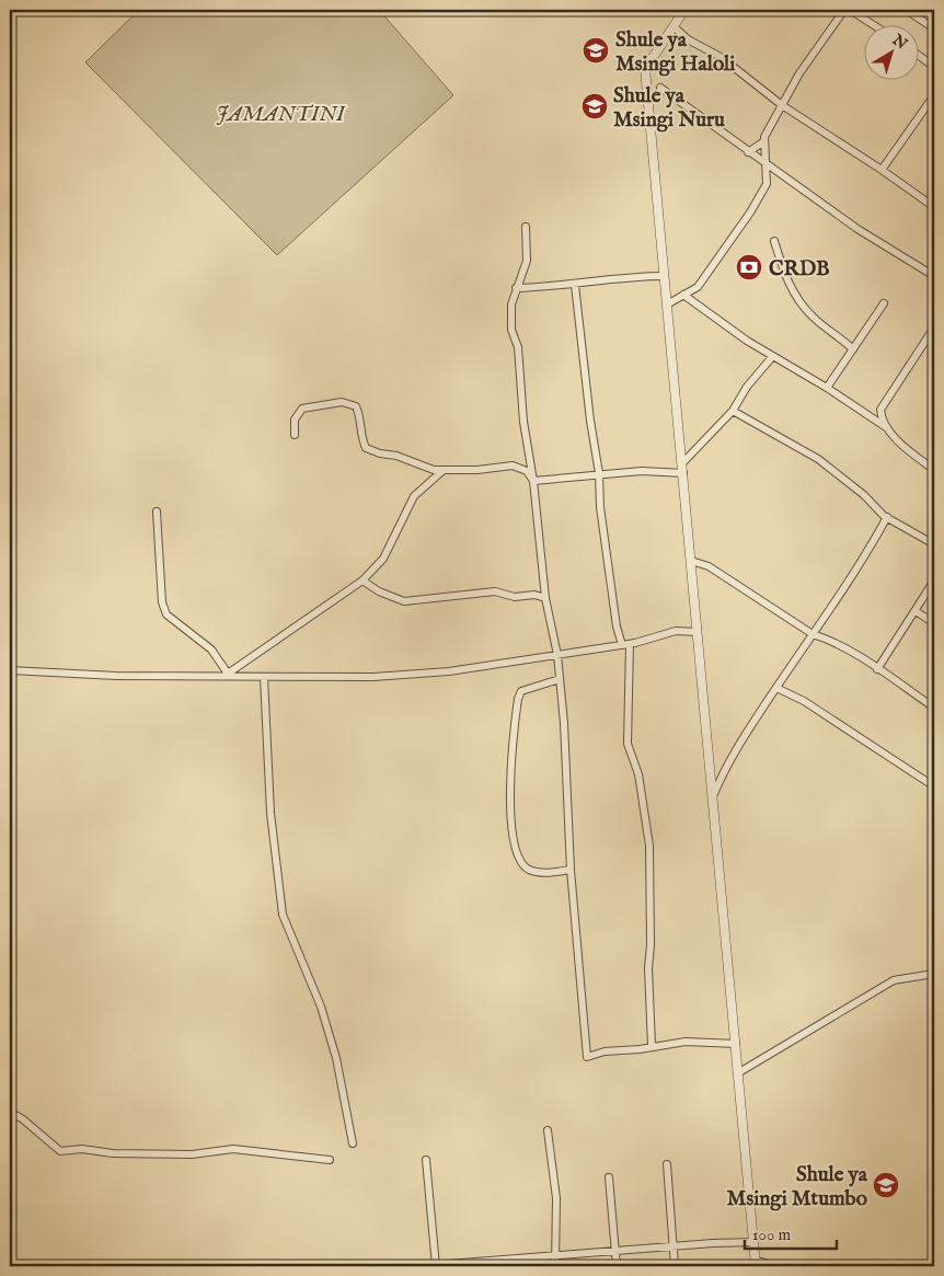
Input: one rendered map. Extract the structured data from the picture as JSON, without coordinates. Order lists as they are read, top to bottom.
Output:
{
  "parks": ["JAMANTINI"],
  "places": {
    "school or university": ["Shule ya Msingi Haloli", "Shule ya Msingi Nuru", "Shule ya Msingi Mtumbo"],
    "bank": ["CRDB"]
  },
  "scale_bar": "100 m",
  "north": "top right"
}
